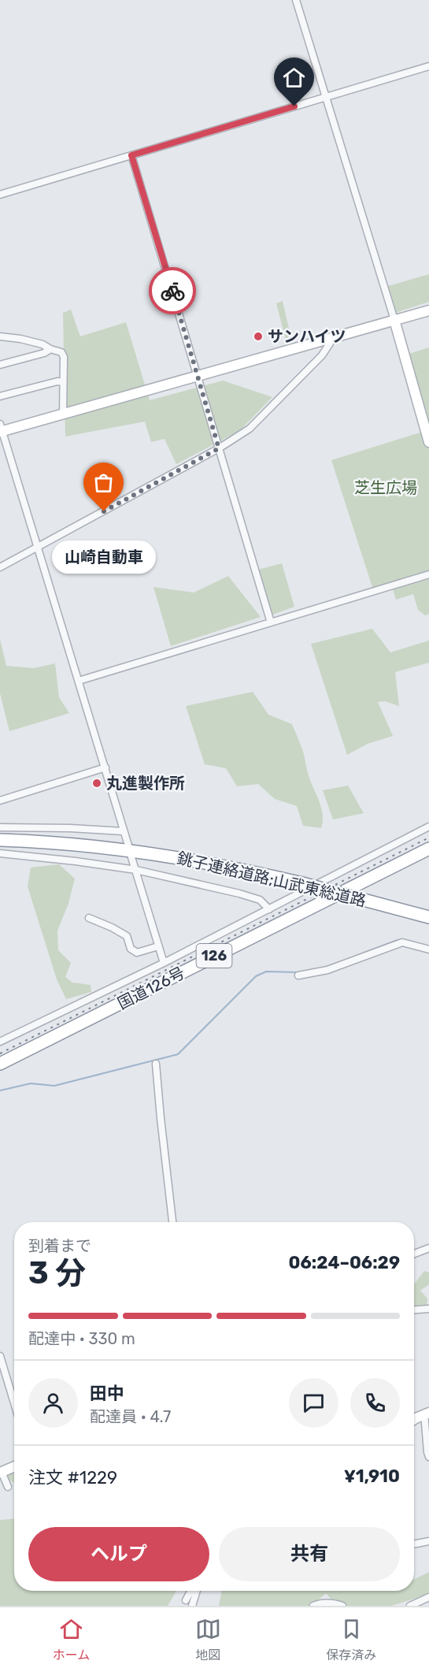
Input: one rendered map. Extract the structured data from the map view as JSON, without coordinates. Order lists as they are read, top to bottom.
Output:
{
  "streets": {
    "highway": ["銚子連絡道路;山武東総道路", "126", "国道126号"]
  },
  "parks": ["芝生広場"],
  "places": ["サンハイツ", "山崎自動車", "丸進製作所"],
  "page": {
    "bubble": "山崎自動車",
    "heading": ["3 分", "到着まで", "06:24–06:29"],
    "panel": [
      "田中",
      "配達員 · 4.7",
      "注文 #1229",
      "¥1,910"
    ],
    "bar": "配達中 · 330 m",
    "buttons": ["ヘルプ", "共有"],
    "tabs": ["ホーム", "地図", "保存済み"]
  }
}
